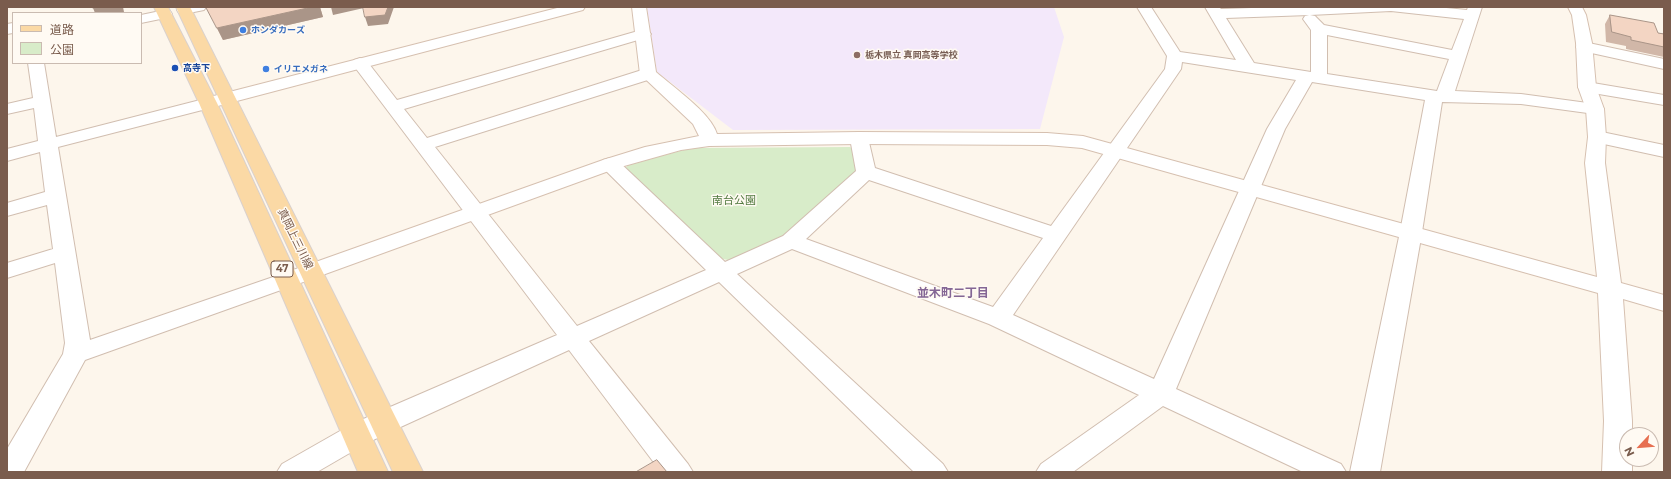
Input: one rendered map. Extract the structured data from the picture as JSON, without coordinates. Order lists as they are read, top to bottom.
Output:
{
  "streets": {
    "main road": ["真岡上三川線", "47"]
  },
  "districts": ["並木町二丁目"],
  "parks": ["南台公園"],
  "places": [
    "ホンダカーズ",
    "栃木県立 真岡高等学校",
    "高寺下",
    "イリエメガネ"
  ],
  "legend": ["道路", "公園"],
  "north": "bottom left"
}
